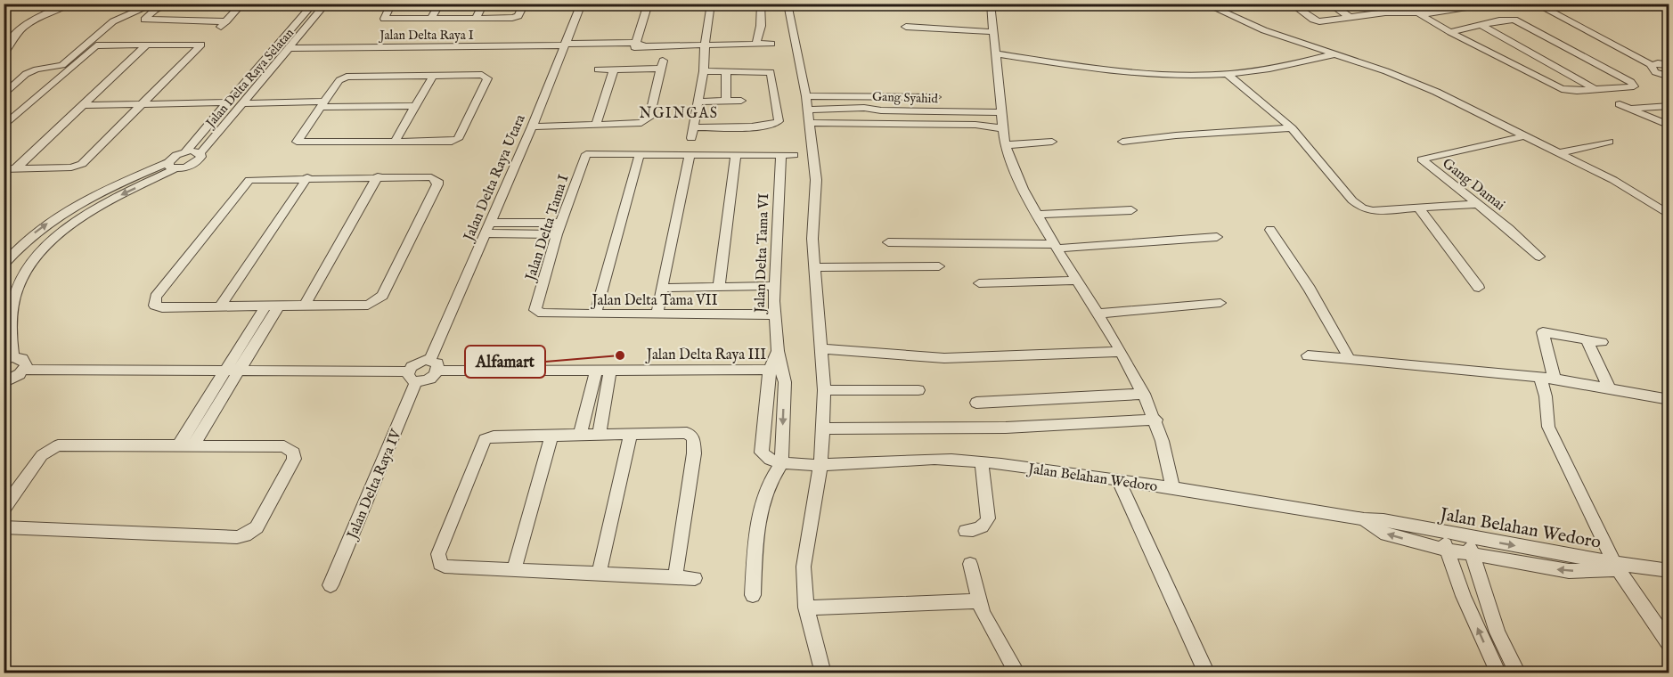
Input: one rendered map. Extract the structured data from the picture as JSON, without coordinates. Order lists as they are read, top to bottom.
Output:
{
  "streets": {
    "street": [
      "Jalan Delta Raya I",
      "Jalan Delta Raya Selatan",
      "Gang Syahid",
      "Jalan Delta Raya Utara",
      "Gang Damai",
      "Jalan Delta Tama I",
      "Jalan Delta Tama VI",
      "Jalan Delta Tama VII",
      "Jalan Delta Raya III",
      "Jalan Belahan Wedoro",
      "Jalan Delta Raya IV"
    ]
  },
  "crossings": [
    ["Jalan Delta Raya I", "Jalan Delta Raya Selatan"],
    ["Jalan Delta Raya I", "Jalan Delta Raya Utara"],
    ["Jalan Delta Raya Utara", "Jalan Delta Raya III"],
    ["Jalan Delta Tama I", "Jalan Delta Tama VII"],
    ["Jalan Delta Tama VI", "Jalan Delta Tama VII"],
    ["Jalan Delta Tama VI", "Jalan Delta Raya III"]
  ],
  "districts": ["NGINGAS"],
  "places": ["Alfamart"]
}
